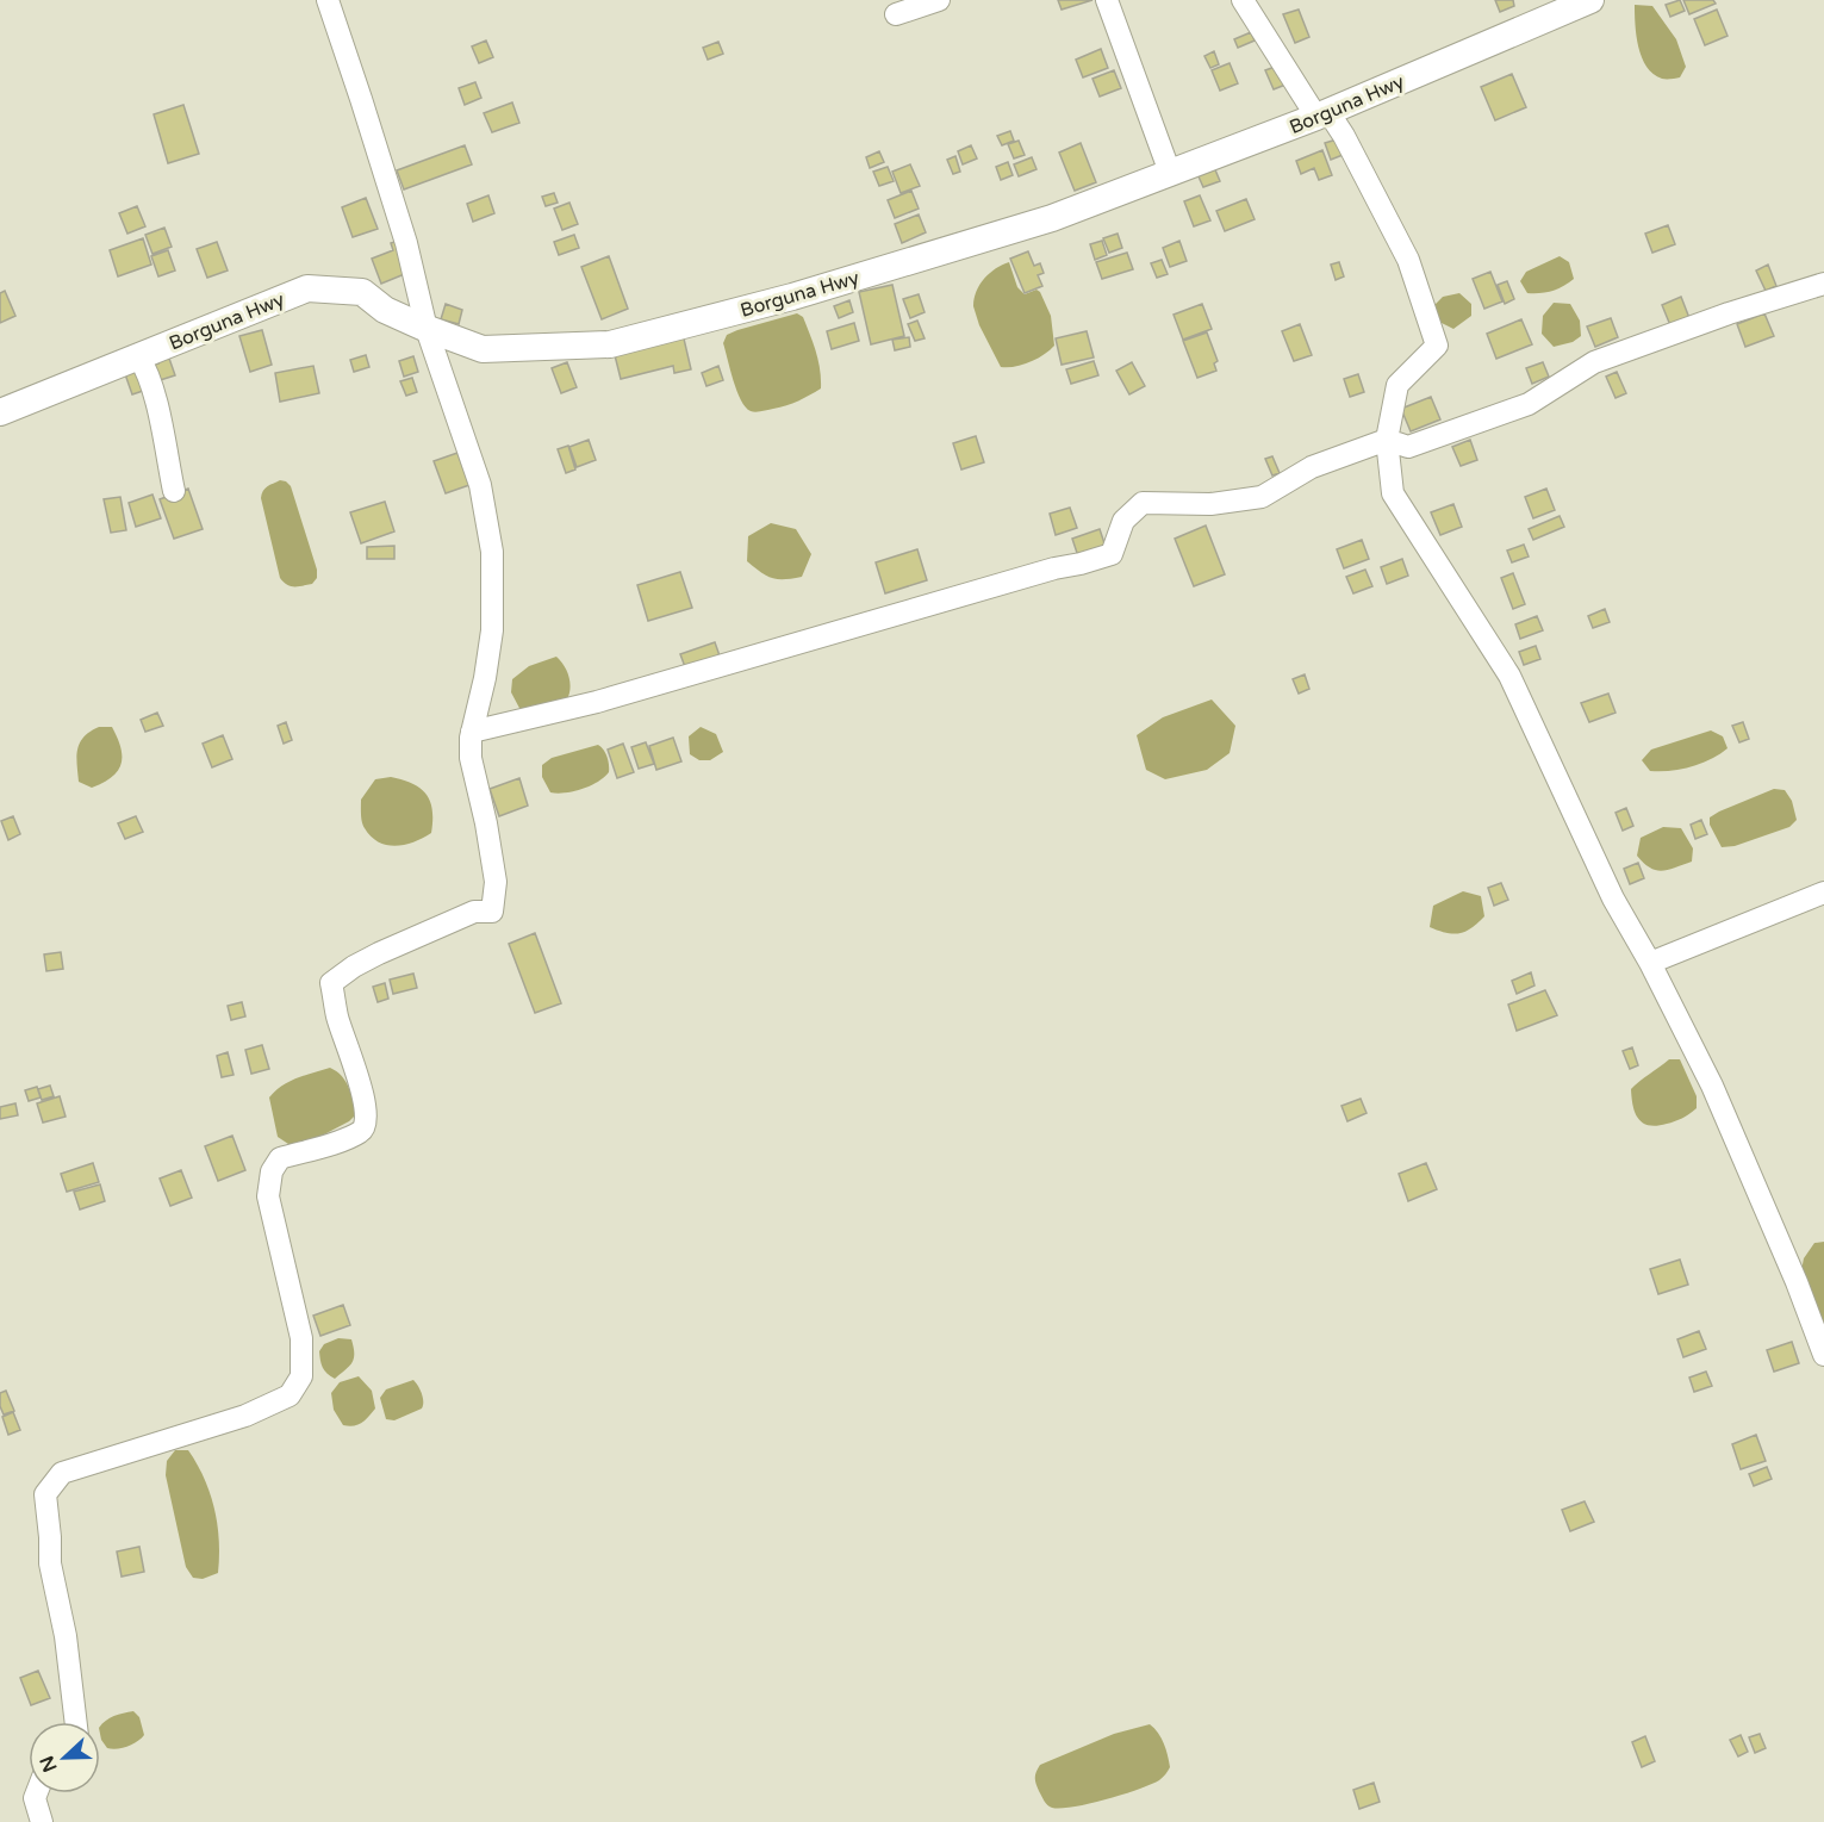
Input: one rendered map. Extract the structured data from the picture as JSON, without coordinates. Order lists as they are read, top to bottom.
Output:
{
  "streets": {
    "street": ["Borguna Hwy"]
  },
  "north": "left"
}
